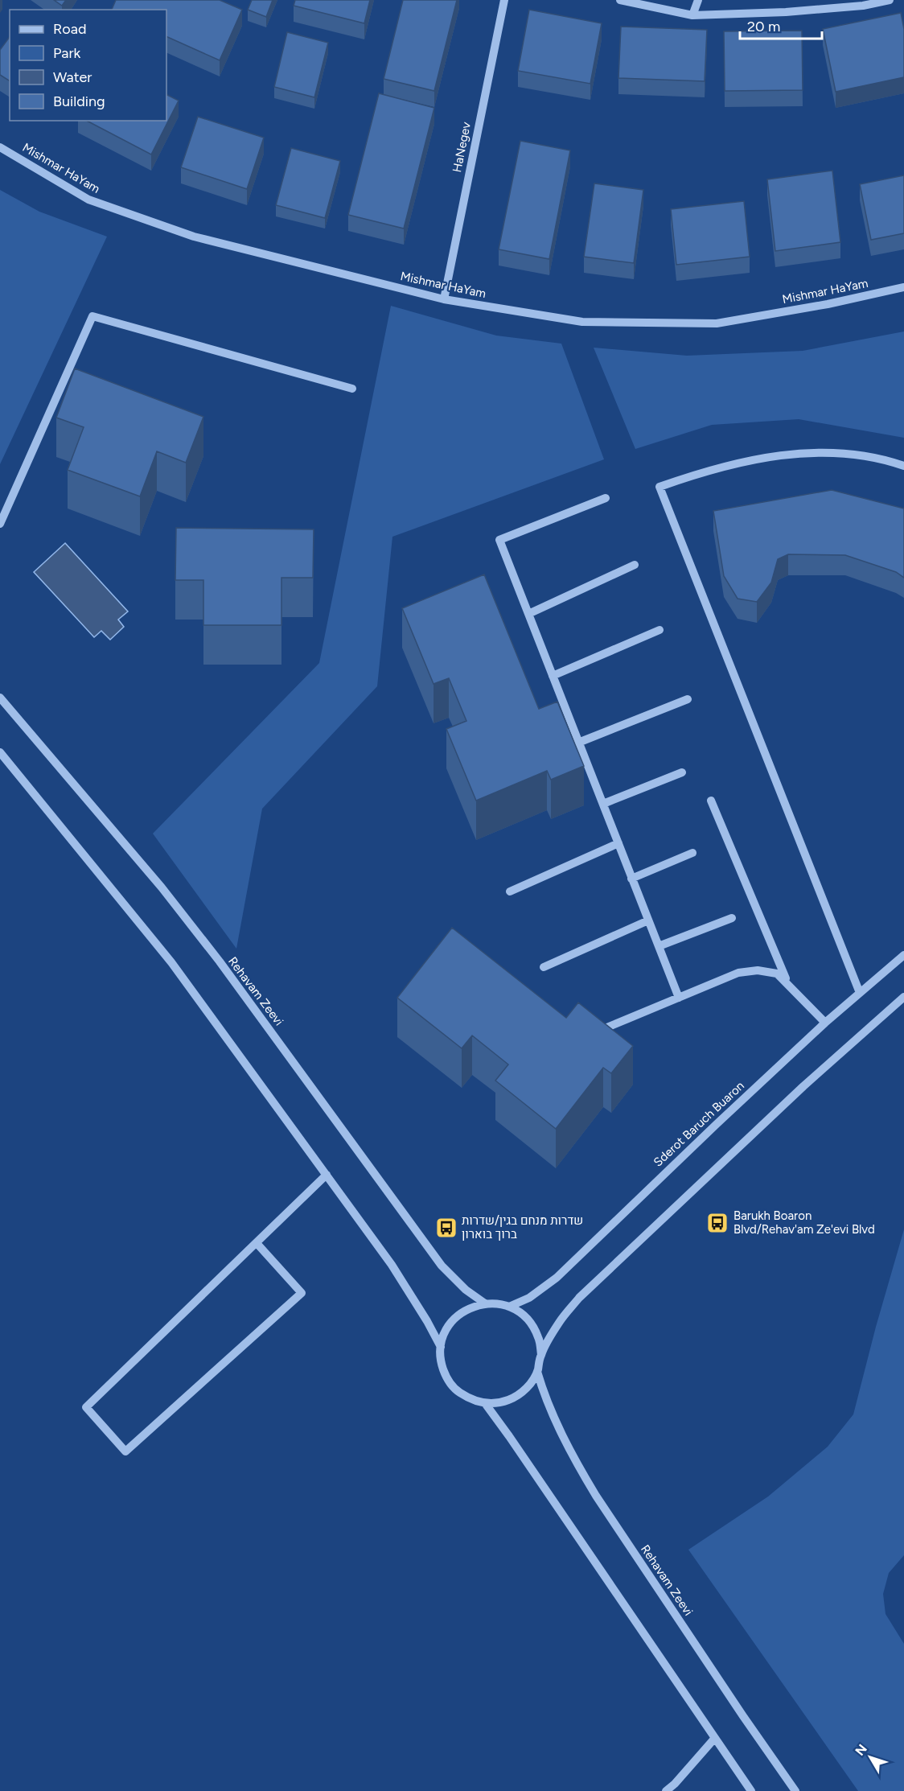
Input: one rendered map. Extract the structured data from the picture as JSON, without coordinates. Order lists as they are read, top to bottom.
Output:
{
  "streets": {
    "street": [
      "HaNegev",
      "Mishmar HaYam",
      "Rehavam Zeevi",
      "Sderot Baruch Buaron"
    ]
  },
  "crossings": [
    ["HaNegev", "Mishmar HaYam"],
    ["Rehavam Zeevi", "Sderot Baruch Buaron"]
  ],
  "places": {
    "bus stop": ["Barukh Boaron Blvd/Rehav'am Ze'evi Blvd", "שדרות מנחם בגין/שדרות ברוך בוארון"]
  },
  "legend": [
    "Road",
    "Park",
    "Water",
    "Building"
  ],
  "scale_bar": "20 m",
  "north": "top left"
}
